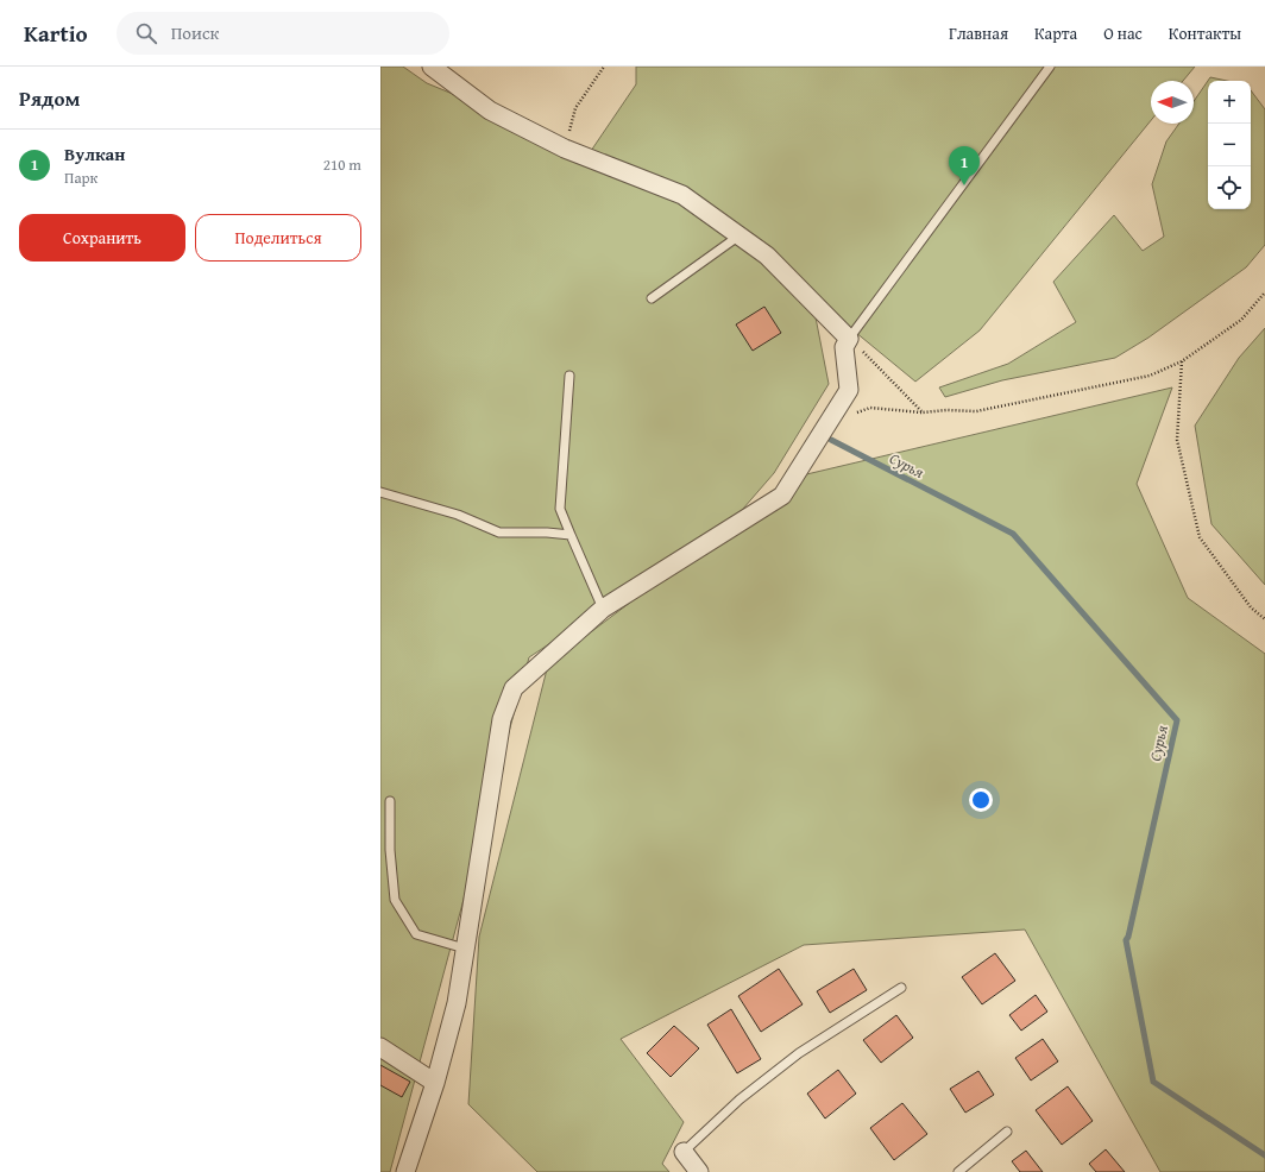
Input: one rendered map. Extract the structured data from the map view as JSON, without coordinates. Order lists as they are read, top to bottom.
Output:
{
  "water": ["Сурья"],
  "north": "left",
  "page": {
    "header": "Kartio",
    "search": "Поиск",
    "nav": [
      "Главная",
      "Карта",
      "О нас",
      "Контакты"
    ],
    "heading": "Рядом",
    "map_buttons": ["+", "−"],
    "list": [
      {
        "mark": "1",
        "name": "Вулкан",
        "note": "Парк",
        "value": "210 m"
      }
    ],
    "pins": "1",
    "buttons": ["Сохранить", "Поделиться"]
  }
}
